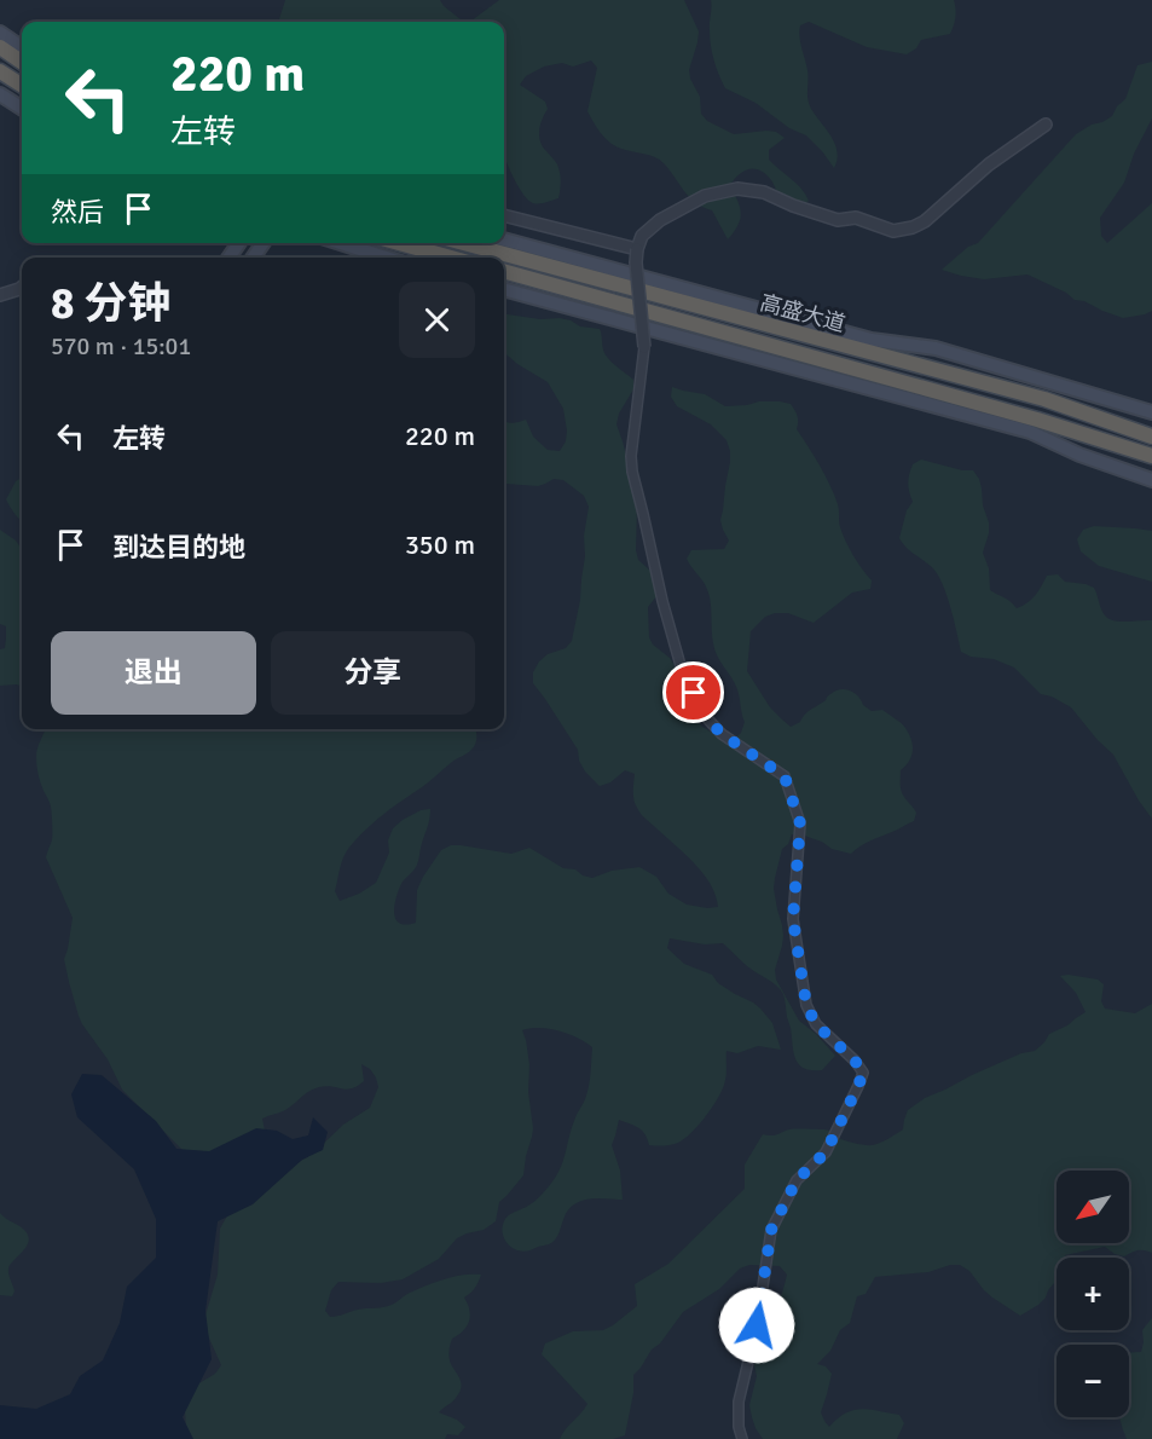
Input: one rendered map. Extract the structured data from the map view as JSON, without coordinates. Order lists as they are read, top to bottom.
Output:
{
  "streets": {
    "highway": ["高盛大道"]
  },
  "north": "bottom left",
  "page": {
    "turn": ["220 m", "左转"],
    "then": "然后",
    "heading": ["8 分钟", "570 m · 15:01"],
    "list": [
      {
        "name": "左转",
        "value": "220 m"
      },
      {
        "name": "到达目的地",
        "value": "350 m"
      }
    ],
    "buttons": ["退出", "分享"],
    "map_buttons": ["+", "−"]
  }
}
